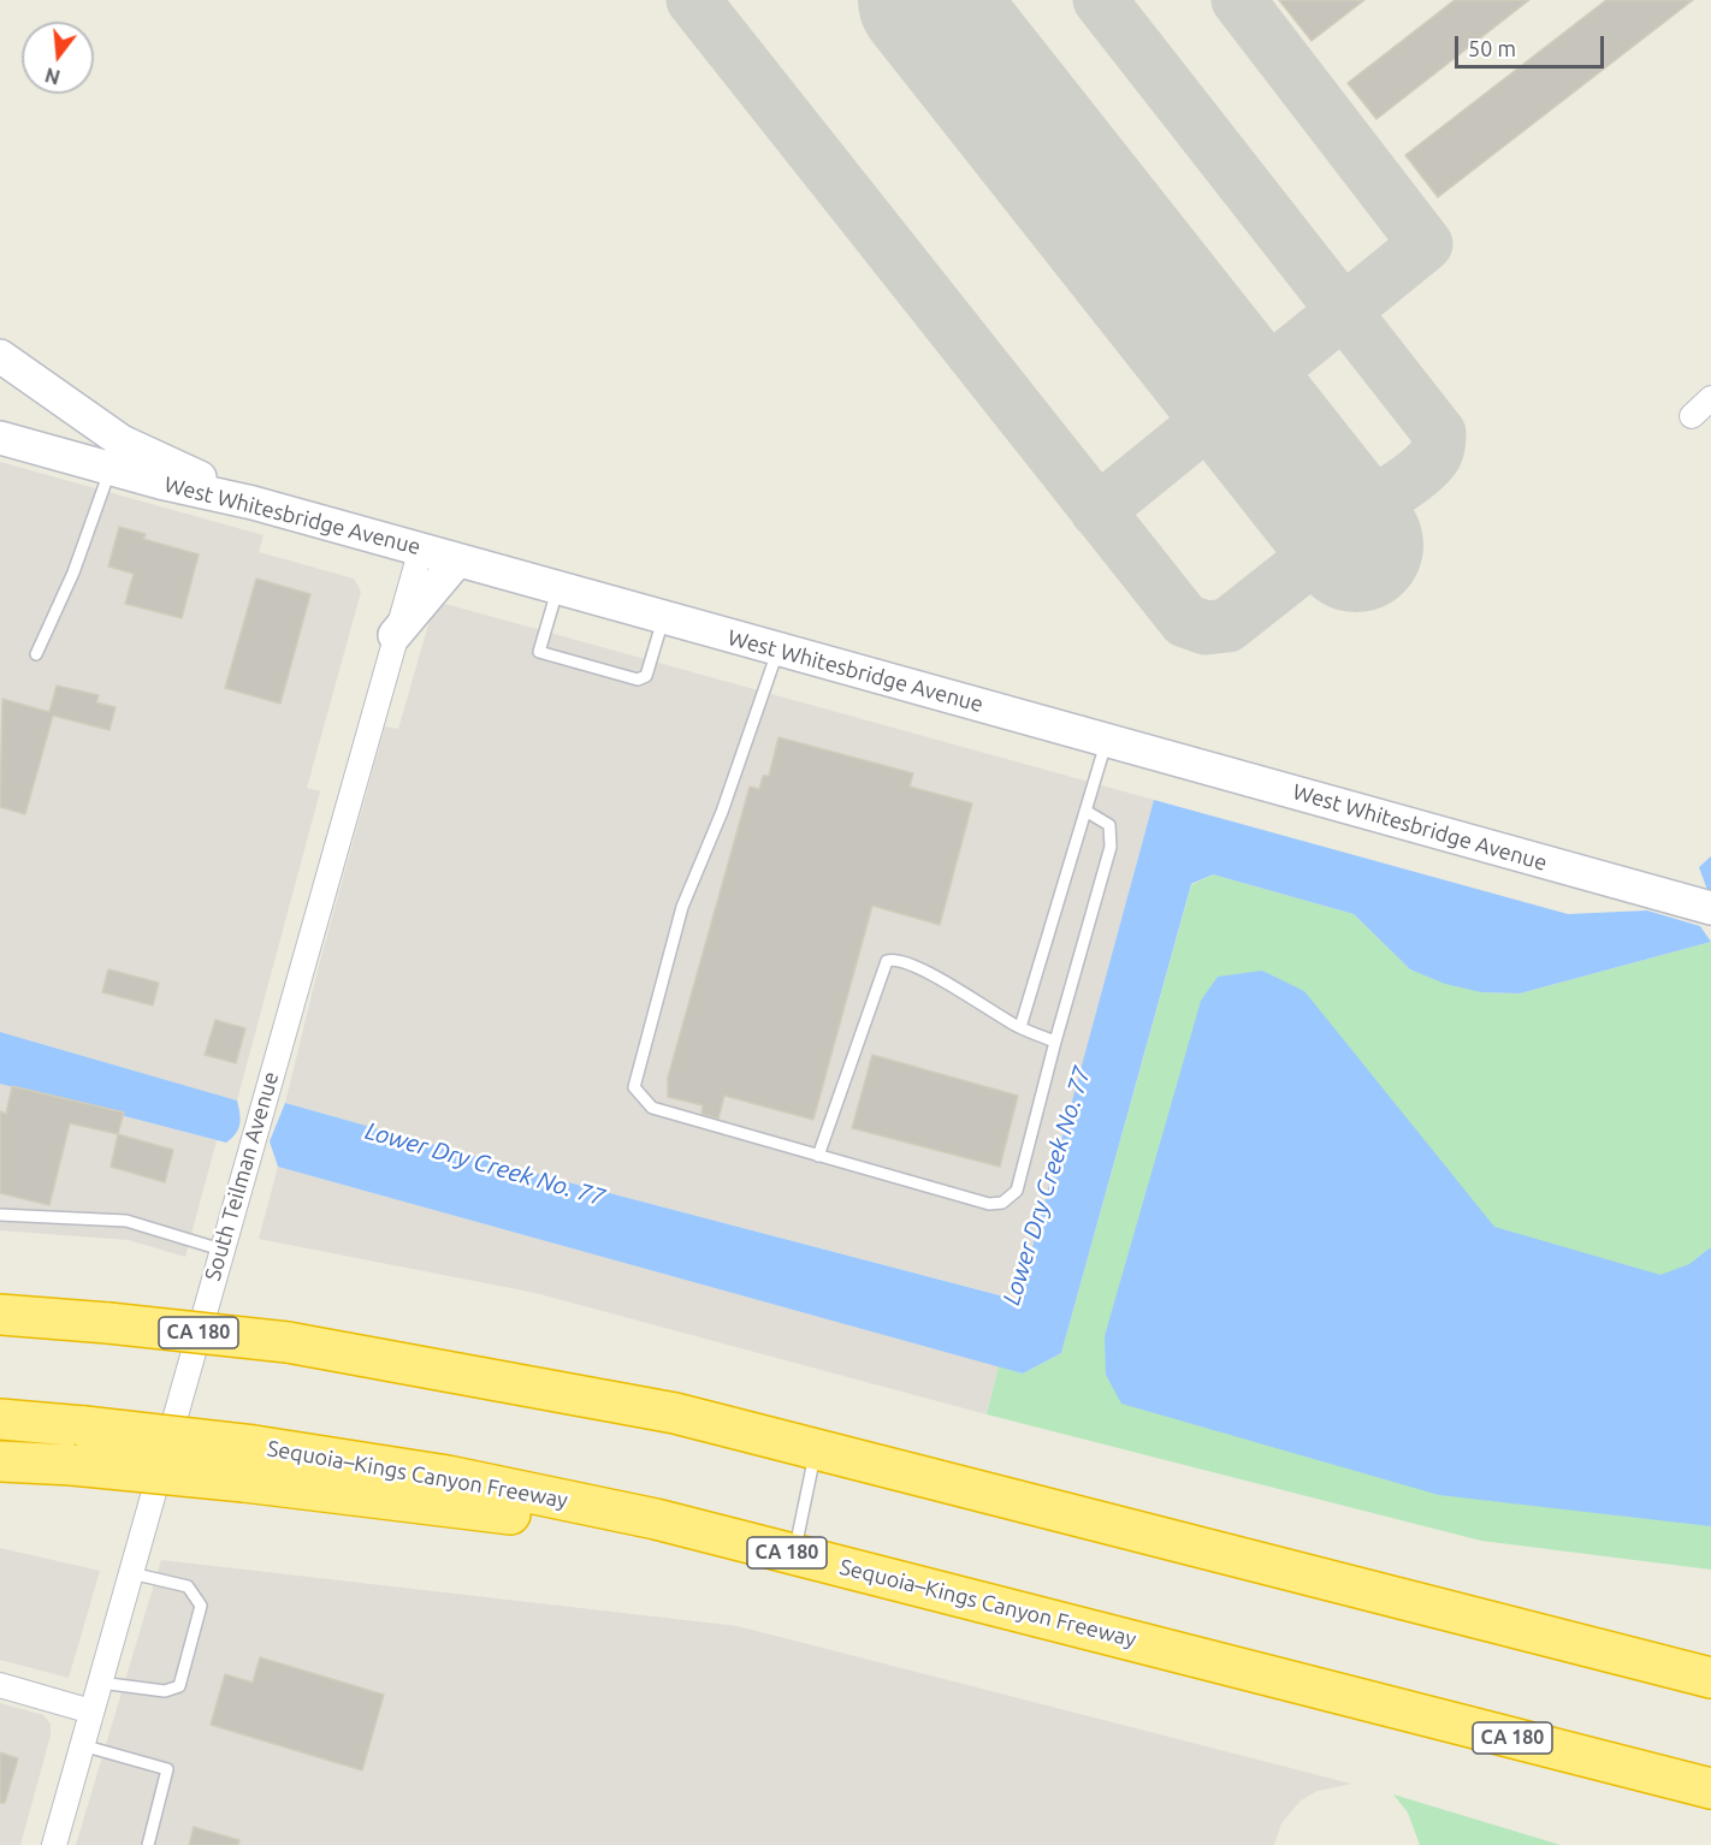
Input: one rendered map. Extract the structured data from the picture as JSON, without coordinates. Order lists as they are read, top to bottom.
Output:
{
  "streets": {
    "highway": ["CA 180", "Sequoia–Kings Canyon Freeway"],
    "main road": ["West Whitesbridge Avenue"],
    "street": ["South Teilman Avenue"]
  },
  "crossings": [
    ["West Whitesbridge Avenue", "South Teilman Avenue"]
  ],
  "water": ["Lower Dry Creek No. 77"],
  "scale_bar": "50 m",
  "north": "bottom"
}
